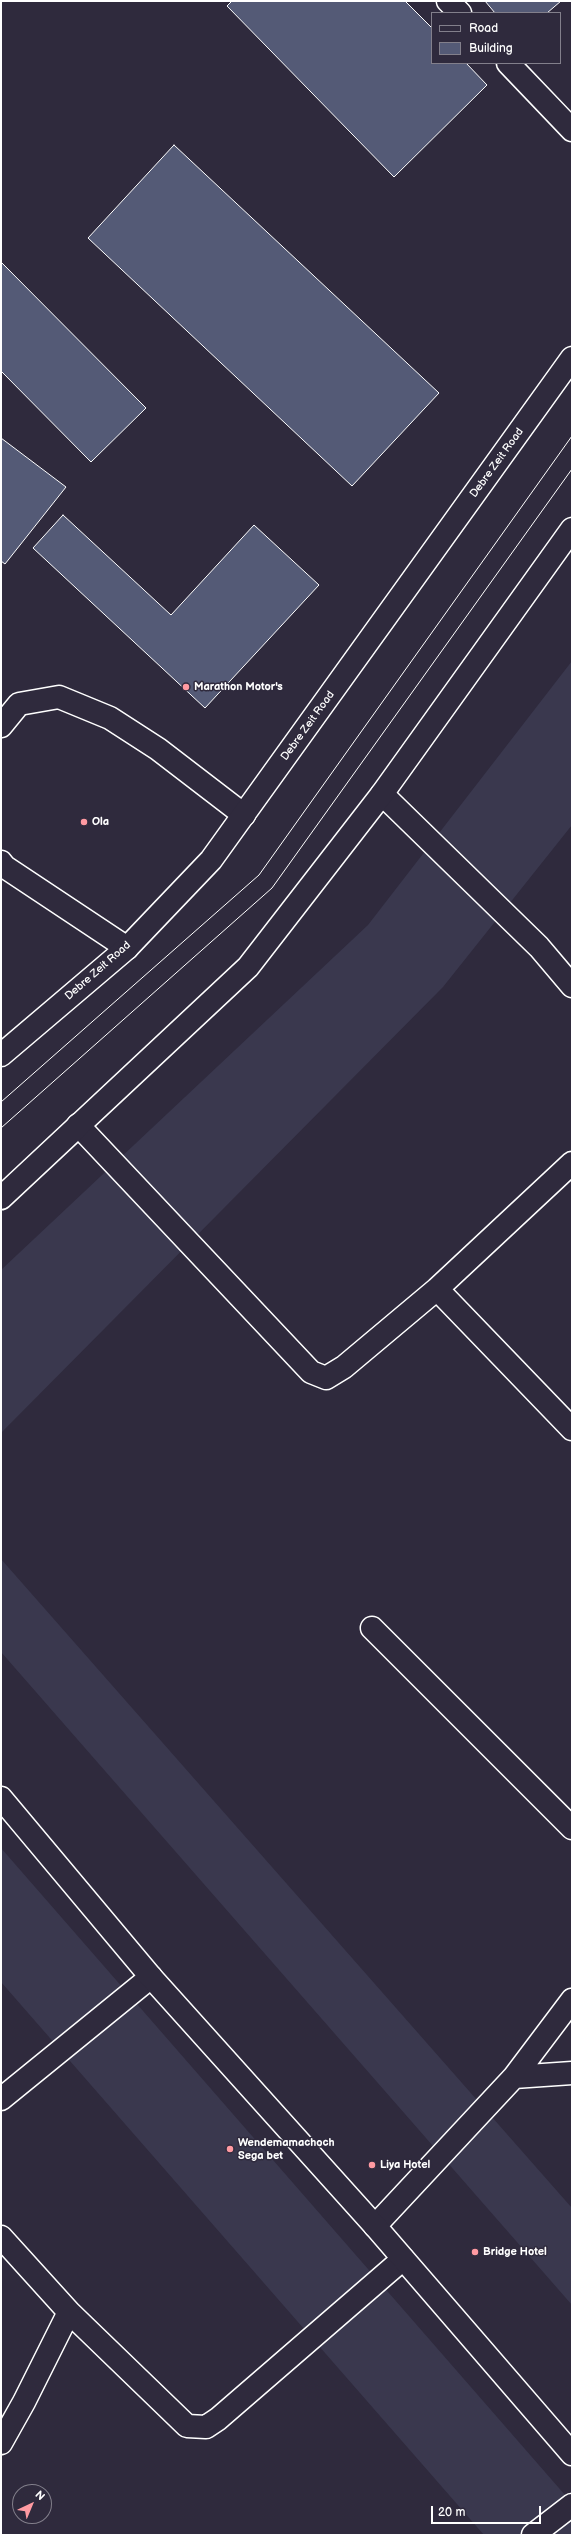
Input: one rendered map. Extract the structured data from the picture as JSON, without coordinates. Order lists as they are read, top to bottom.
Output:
{
  "streets": {
    "street": ["Debre Zeit Road"]
  },
  "places": [
    "Marathon Motor's",
    "Ola",
    "Wendemamachoch Sega bet",
    "Liya Hotel",
    "Bridge Hotel"
  ],
  "legend": ["Road", "Building"],
  "scale_bar": "20 m",
  "north": "top right"
}
